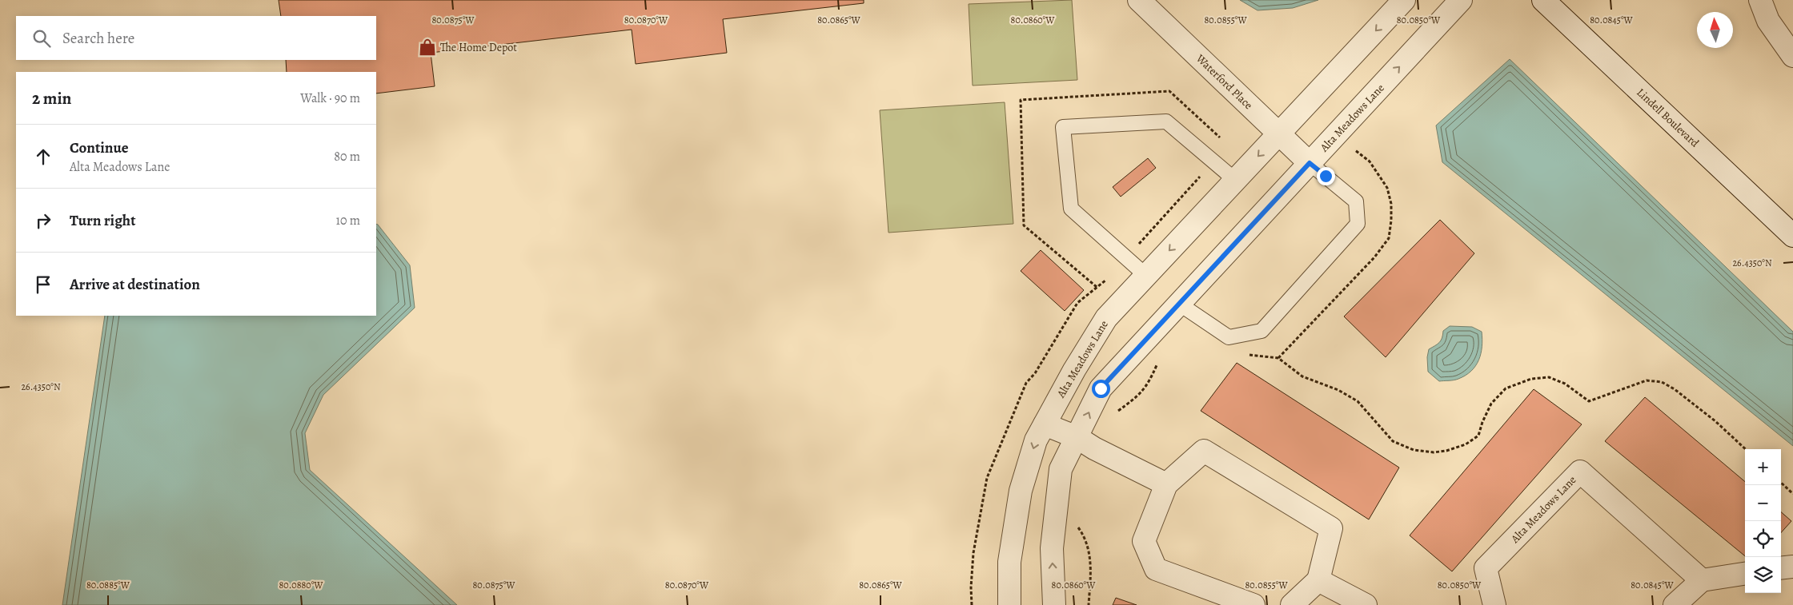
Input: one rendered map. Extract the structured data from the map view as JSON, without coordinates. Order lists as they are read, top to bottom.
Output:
{
  "streets": {
    "street": ["Waterford Place", "Alta Meadows Lane", "Lindell Boulevard"]
  },
  "crossings": [
    ["Waterford Place", "Alta Meadows Lane"]
  ],
  "places": {
    "shop": ["The Home Depot"]
  },
  "north": "top",
  "page": {
    "search": "Search here",
    "heading": ["2 min", "Walk · 90 m"],
    "list": [
      ["Continue", "Alta Meadows Lane", "80 m"],
      ["Turn right", "10 m"],
      "Arrive at destination"
    ],
    "map_buttons": ["+", "−"]
  },
  "coordinates": [
    "80.0875°W",
    "80.0870°W",
    "80.0865°W",
    "80.0860°W",
    "80.0855°W",
    "80.0850°W",
    "80.0845°W",
    "26.4350°N",
    "80.0885°W",
    "80.0880°W"
  ]
}
